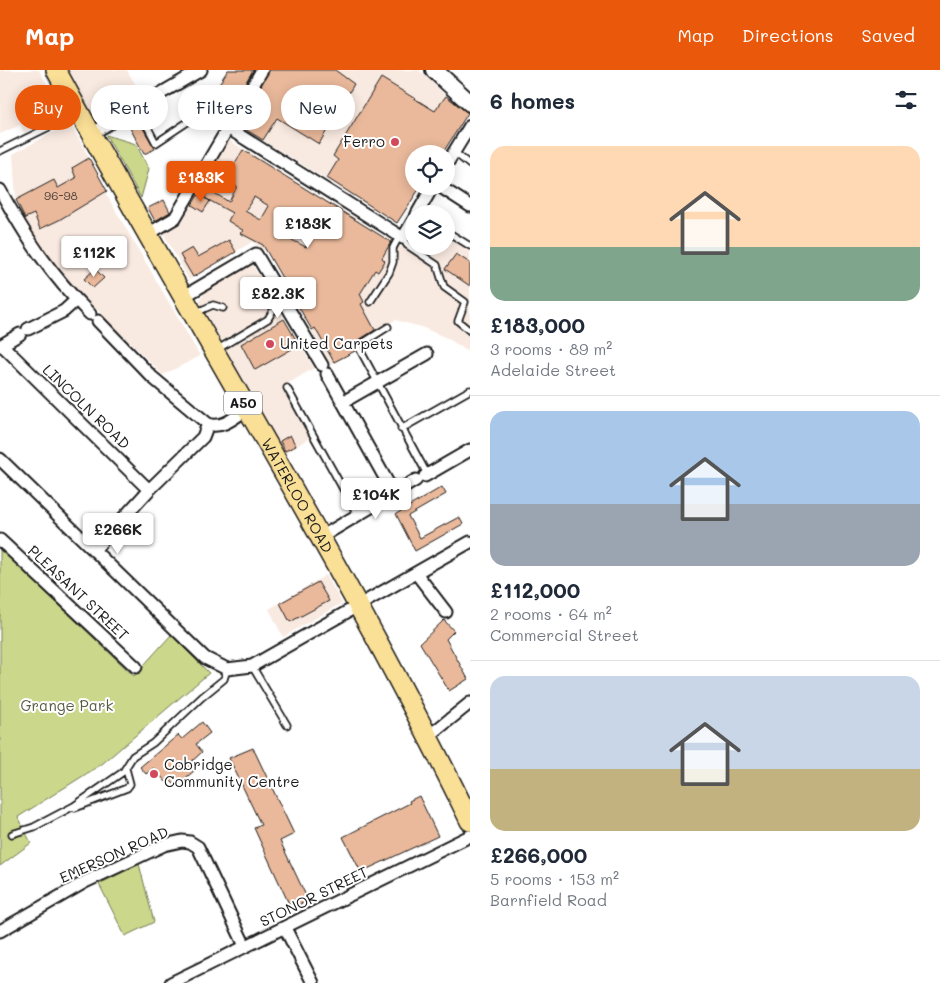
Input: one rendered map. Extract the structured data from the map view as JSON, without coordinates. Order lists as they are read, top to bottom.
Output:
{
  "streets": {
    "main road": ["A50", "WATERLOO ROAD"],
    "street": [
      "LINCOLN ROAD",
      "PLEASANT STREET",
      "EMERSON ROAD",
      "STONOR STREET"
    ]
  },
  "crossings": [
    ["EMERSON ROAD", "STONOR STREET"]
  ],
  "parks": ["Grange Park"],
  "places": ["Ferro", "United Carpets", "Cobridge Community Centre"],
  "house_numbers": ["96-98"],
  "page": {
    "header": "Map",
    "nav": ["Map", "Directions", "Saved"],
    "heading": "6 homes",
    "chip": [
      "Buy",
      "Rent",
      "Filters",
      "New"
    ],
    "list": [
      {
        "name": "£183,000",
        "note": "3 rooms · 89 m² · Adelaide Street"
      },
      {
        "name": "£112,000",
        "note": "2 rooms · 64 m² · Commercial Street"
      },
      {
        "name": "£266,000",
        "note": "5 rooms · 153 m² · Barnfield Road"
      }
    ],
    "price": [
      "£183K",
      "£183K",
      "£112K",
      "£82.3K",
      "£104K",
      "£266K"
    ]
  }
}
